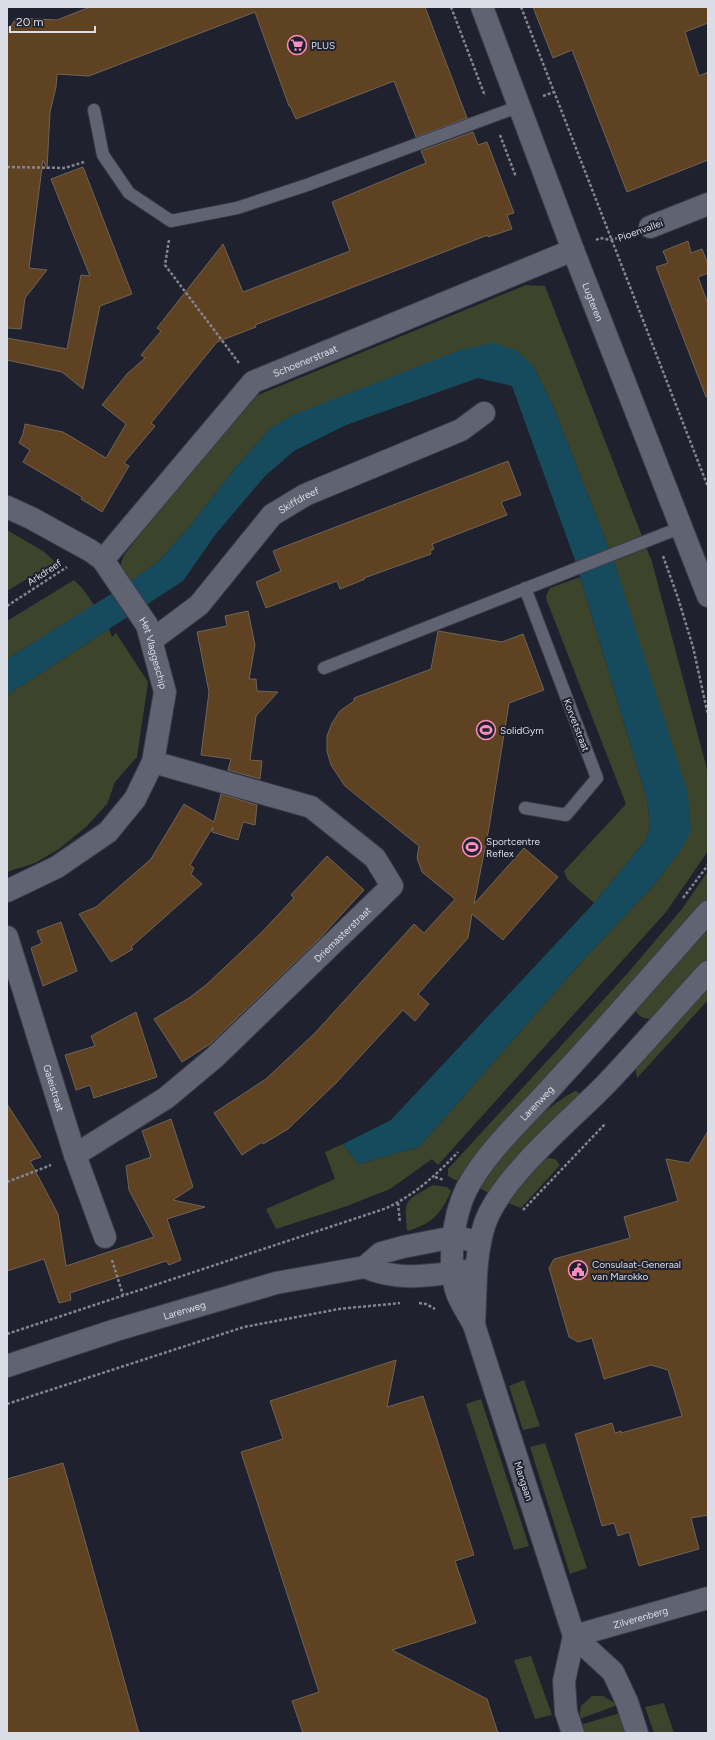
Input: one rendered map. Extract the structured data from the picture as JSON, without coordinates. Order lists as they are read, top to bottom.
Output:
{
  "streets": {
    "street": [
      "Pioenvallei",
      "Lugteren",
      "Schoenerstraat",
      "Skiffdreef",
      "Het Vlaggeschip",
      "Driemasterstraat",
      "Galeistraat",
      "Larenweg",
      "Mangaan",
      "Zilverenberg"
    ],
    "lane": ["Korvetstraat"],
    "path": ["Arkdreef"]
  },
  "crossings": [
    ["Pioenvallei", "Lugteren"],
    ["Pioenvallei", "Schoenerstraat"],
    ["Lugteren", "Schoenerstraat"],
    ["Schoenerstraat", "Arkdreef"],
    ["Schoenerstraat", "Het Vlaggeschip"],
    ["Skiffdreef", "Het Vlaggeschip"],
    ["Arkdreef", "Het Vlaggeschip"],
    ["Het Vlaggeschip", "Driemasterstraat"],
    ["Driemasterstraat", "Galeistraat"],
    ["Larenweg", "Mangaan"],
    ["Mangaan", "Zilverenberg"]
  ],
  "places": {
    "supermarket": ["PLUS"],
    "sports": ["SolidGym", "Sportcentre Reflex"],
    "public building": ["Consulaat-Generaal van Marokko"]
  },
  "scale_bar": "20 m"
}
